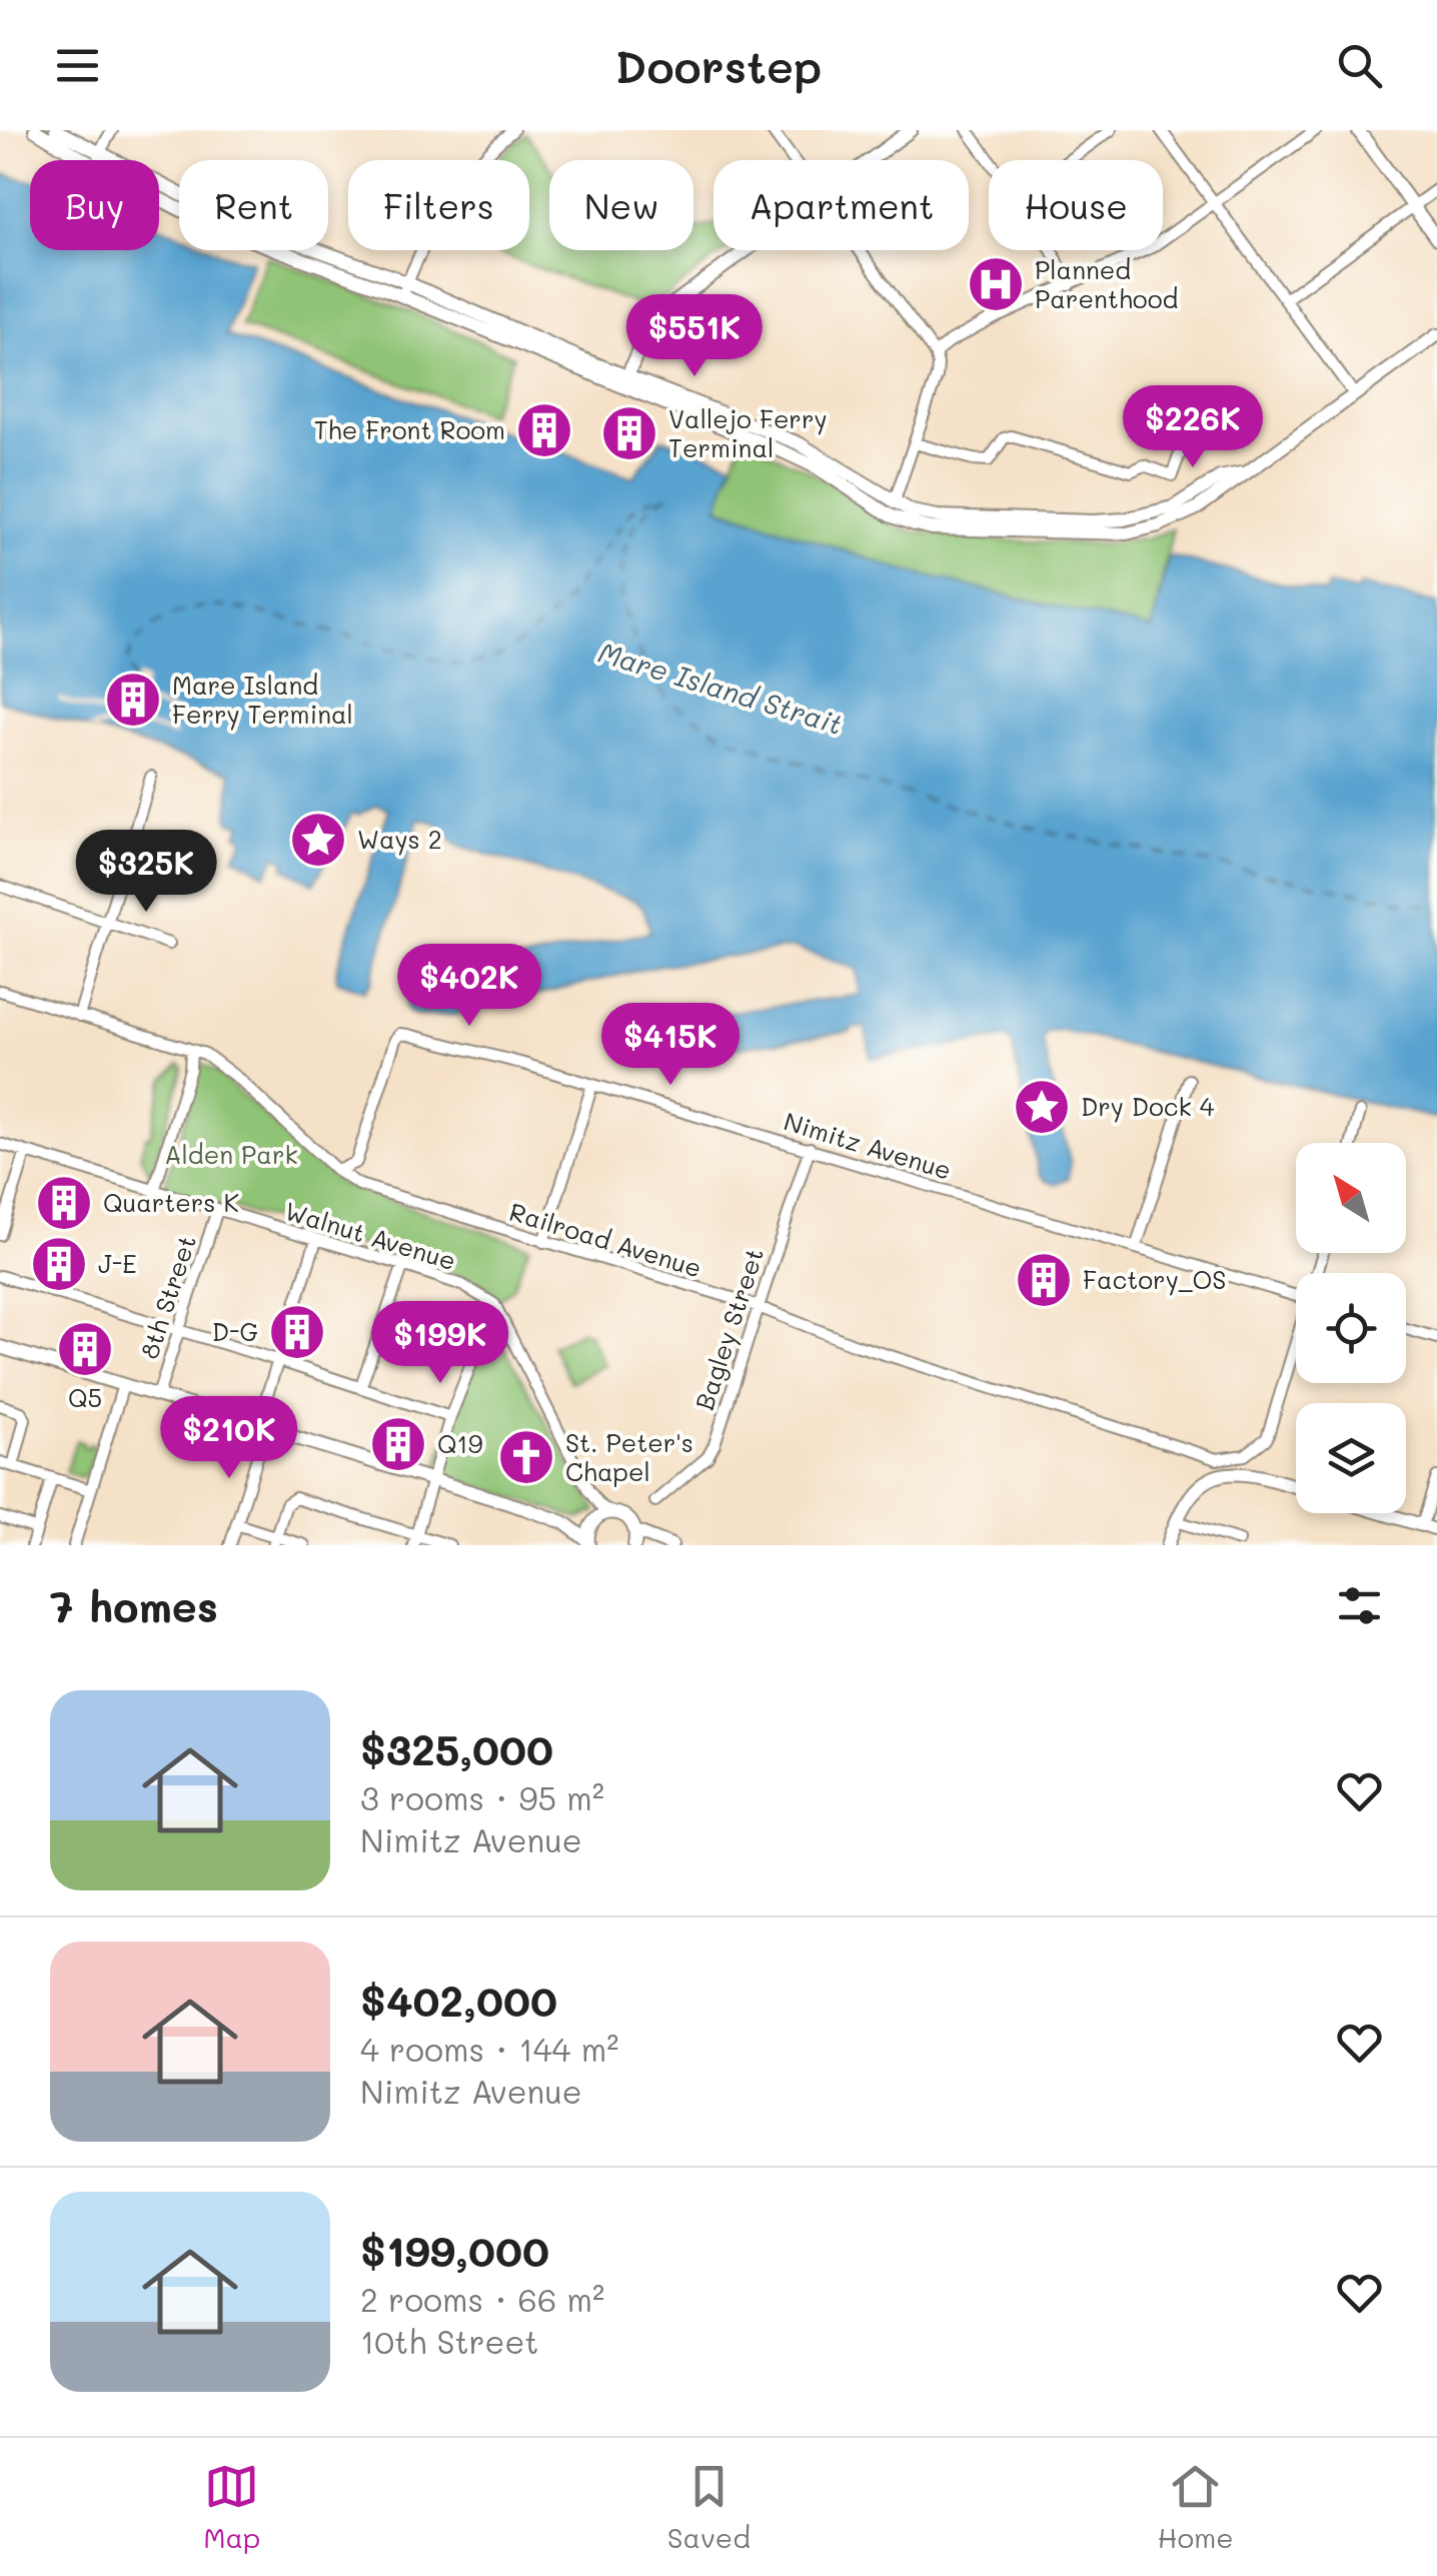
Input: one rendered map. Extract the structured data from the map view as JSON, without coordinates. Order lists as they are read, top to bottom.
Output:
{
  "streets": {
    "street": [
      "Nimitz Avenue",
      "Walnut Avenue",
      "Railroad Avenue",
      "8th Street",
      "Bagley Street"
    ]
  },
  "crossings": [
    ["Nimitz Avenue", "Railroad Avenue"],
    ["Nimitz Avenue", "Bagley Street"],
    ["Walnut Avenue", "8th Street"],
    ["Railroad Avenue", "Bagley Street"]
  ],
  "water": ["Mare Island Strait"],
  "parks": ["Alden Park"],
  "places": {
    "hospital": ["Planned Parenthood"],
    "building": [
      "The Front Room",
      "Vallejo Ferry Terminal",
      "Mare Island Ferry Terminal",
      "Quarters K",
      "J-E",
      "Factory_OS",
      "D-G",
      "Q5",
      "Q19"
    ],
    "place": ["Ways 2", "Dry Dock 4"],
    "church": ["St. Peter's Chapel"]
  },
  "north": "top left",
  "page": {
    "header": "Doorstep",
    "chip": [
      "Buy",
      "Rent",
      "Filters",
      "New",
      "Apartment",
      "House"
    ],
    "price": [
      "$551K",
      "$226K",
      "$325K",
      "$402K",
      "$415K",
      "$199K",
      "$210K"
    ],
    "heading": "7 homes",
    "list": [
      {
        "name": "$325,000",
        "note": "3 rooms · 95 m² · Nimitz Avenue"
      },
      {
        "name": "$402,000",
        "note": "4 rooms · 144 m² · Nimitz Avenue"
      },
      {
        "name": "$199,000",
        "note": "2 rooms · 66 m² · 10th Street"
      }
    ],
    "tabs": ["Map", "Saved", "Home"]
  }
}
